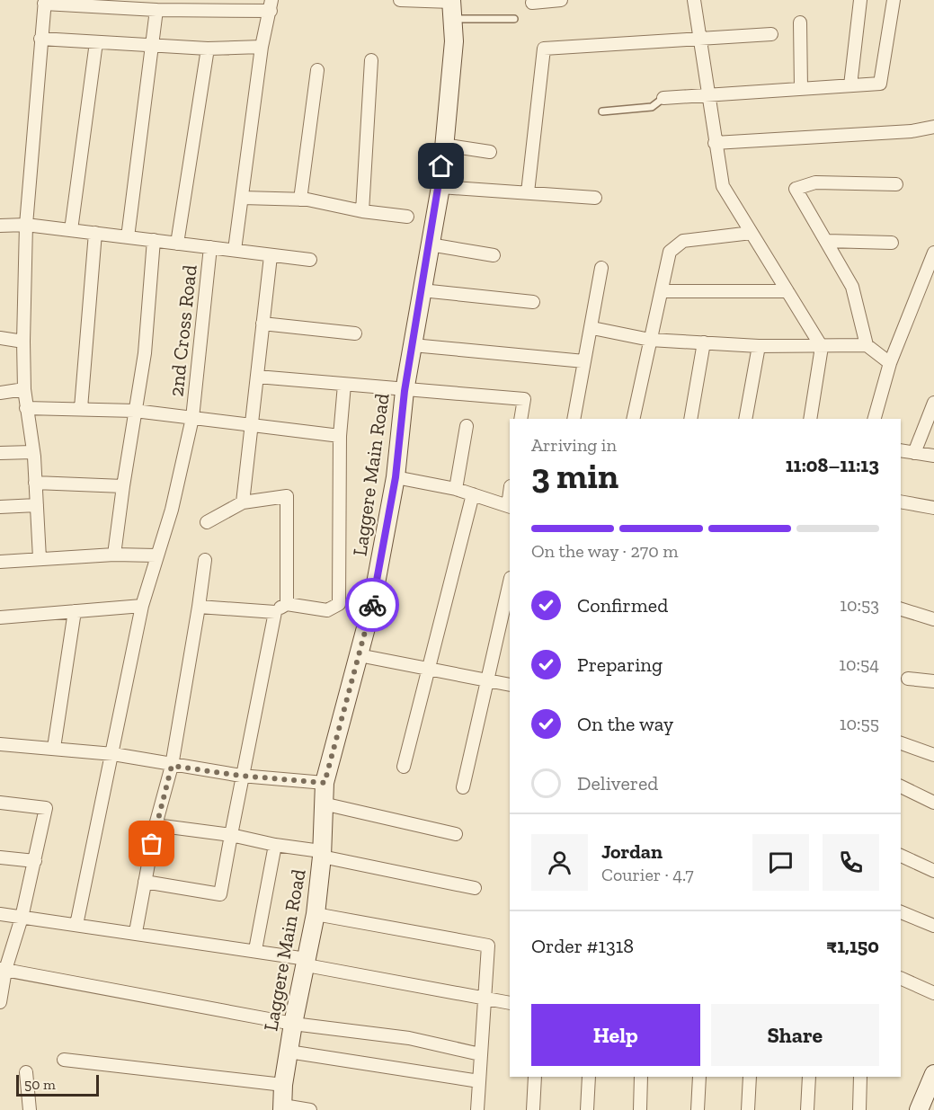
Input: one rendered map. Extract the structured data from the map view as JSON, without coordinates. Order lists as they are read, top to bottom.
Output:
{
  "streets": {
    "street": ["2nd Cross Road", "Laggere Main Road"]
  },
  "scale_bar": "50 m",
  "page": {
    "heading": ["3 min", "Arriving in", "11:08–11:13"],
    "panel": [
      "Jordan",
      "Courier · 4.7",
      "Order #1318",
      "₹1,150"
    ],
    "bar": "On the way · 270 m",
    "list": [
      ["Confirmed", "10:53"],
      ["Preparing", "10:54"],
      ["On the way", "10:55"],
      "Delivered"
    ],
    "buttons": ["Help", "Share"],
    "scale": "50 m"
  }
}
